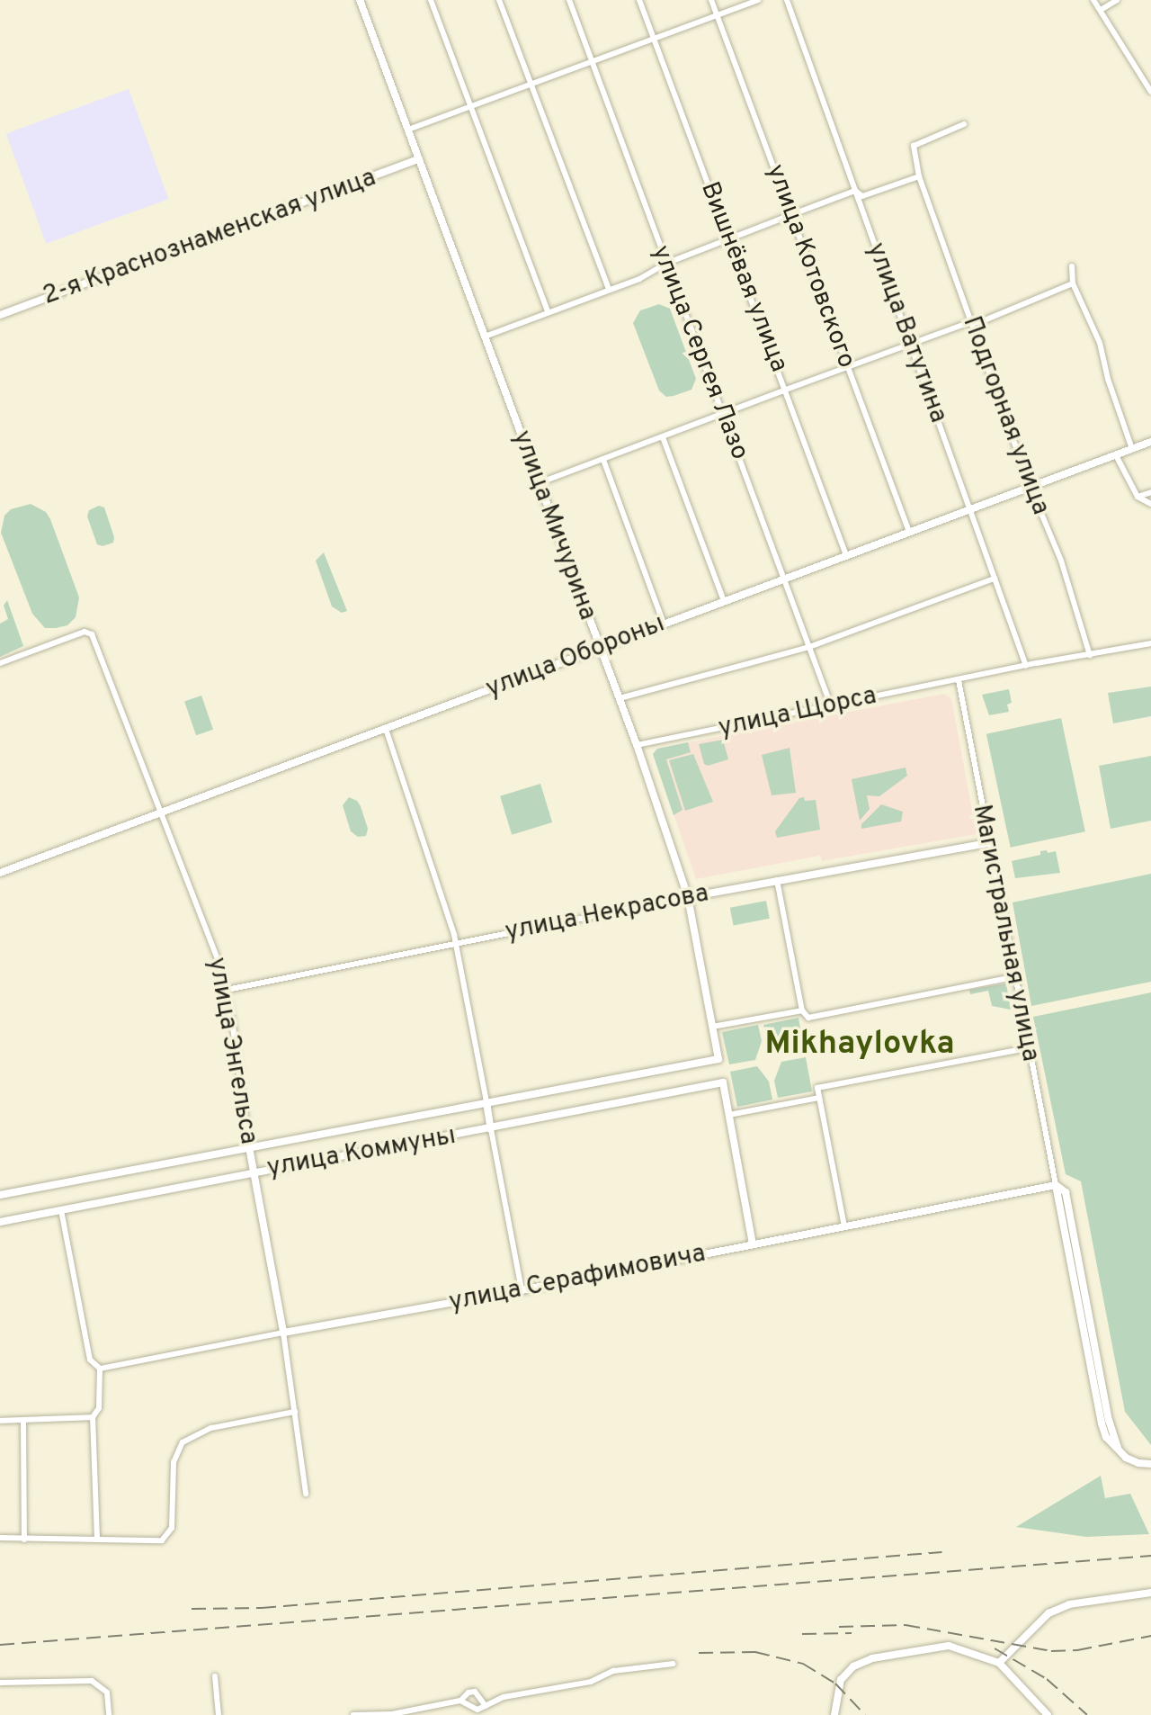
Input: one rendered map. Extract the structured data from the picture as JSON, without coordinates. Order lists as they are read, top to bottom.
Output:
{
  "streets": {
    "street": [
      "2-я Краснознаменская улица",
      "улица Котовского",
      "Вишнёвая улица",
      "улица Ватутина",
      "улица Сергея Лазо",
      "Подгорная улица",
      "улица Мичурина",
      "улица Обороны",
      "улица Щорса",
      "улица Некрасова",
      "Магистральная улица",
      "улица Энгельса",
      "улица Коммуны",
      "улица Серафимовича"
    ]
  },
  "crossings": [
    ["2-я Краснознаменская улица", "улица Мичурина"],
    ["улица Котовского", "улица Обороны"],
    ["Вишнёвая улица", "улица Обороны"],
    ["улица Ватутина", "улица Обороны"],
    ["улица Ватутина", "улица Щорса"],
    ["улица Сергея Лазо", "улица Обороны"],
    ["улица Сергея Лазо", "улица Щорса"],
    ["Подгорная улица", "улица Обороны"],
    ["Подгорная улица", "улица Щорса"],
    ["улица Мичурина", "улица Обороны"],
    ["улица Мичурина", "улица Щорса"],
    ["улица Мичурина", "улица Некрасова"],
    ["улица Мичурина", "улица Коммуны"],
    ["улица Обороны", "улица Энгельса"],
    ["улица Щорса", "Магистральная улица"],
    ["улица Некрасова", "Магистральная улица"],
    ["улица Некрасова", "улица Энгельса"],
    ["Магистральная улица", "улица Серафимовича"],
    ["улица Энгельса", "улица Коммуны"],
    ["улица Энгельса", "улица Серафимовича"]
  ],
  "districts": ["Mikhaylovka"]
}
